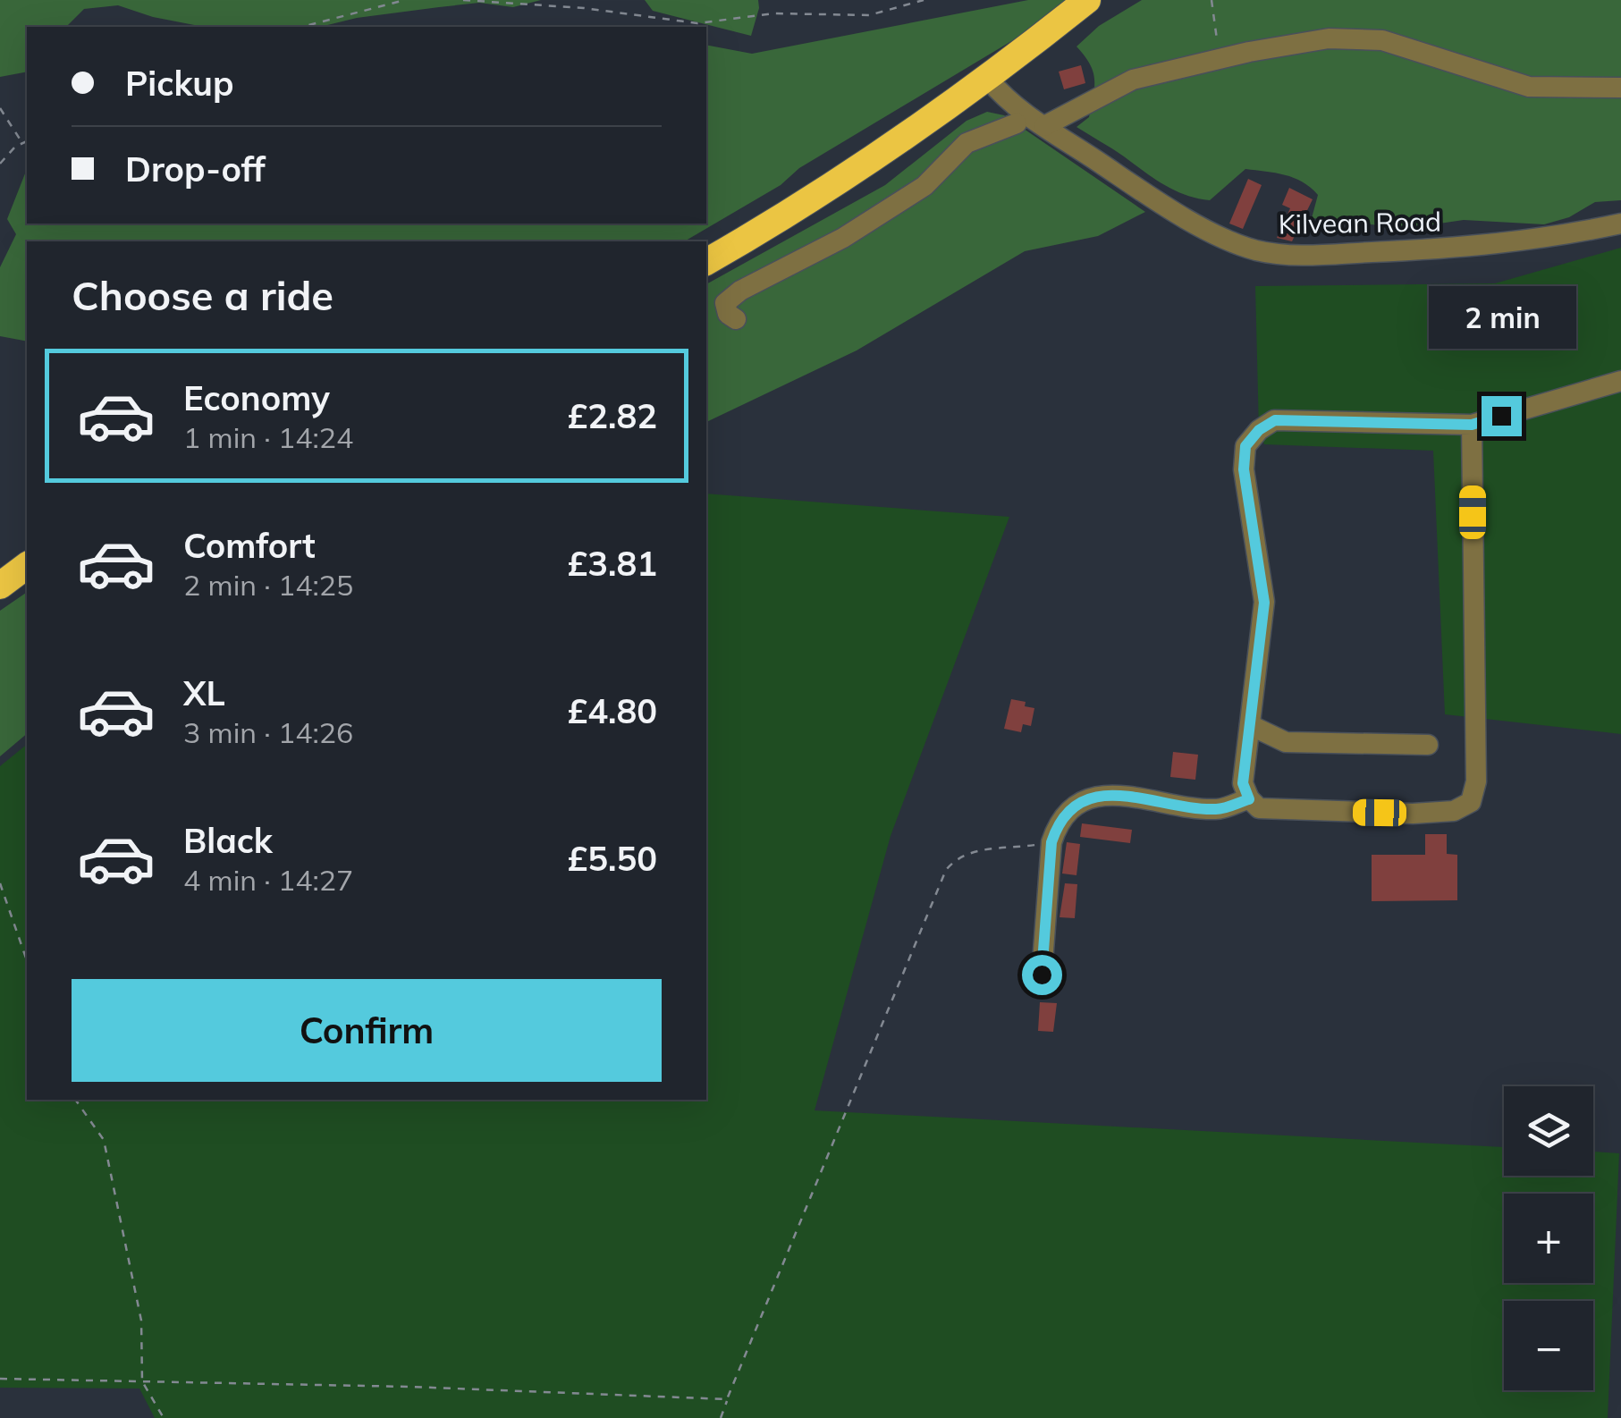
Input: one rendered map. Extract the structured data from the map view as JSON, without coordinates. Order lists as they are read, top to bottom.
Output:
{
  "streets": {
    "street": ["Kilvean Road"]
  },
  "page": {
    "banner": ["Pickup", "Drop-off"],
    "heading": "Choose a ride",
    "bubble": "2 min",
    "list": [
      {
        "name": "Economy",
        "note": "1 min · 14:24",
        "value": "£2.82"
      },
      {
        "name": "Comfort",
        "note": "2 min · 14:25",
        "value": "£3.81"
      },
      {
        "name": "XL",
        "note": "3 min · 14:26",
        "value": "£4.80"
      },
      {
        "name": "Black",
        "note": "4 min · 14:27",
        "value": "£5.50"
      }
    ],
    "buttons": "Confirm",
    "map_buttons": ["+", "−"]
  }
}
